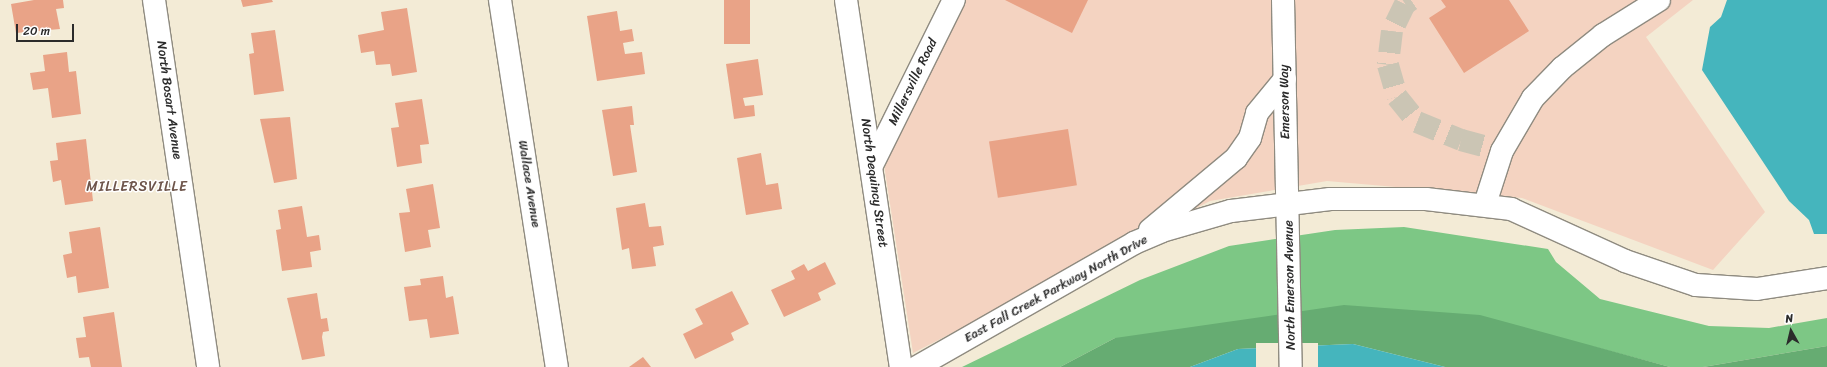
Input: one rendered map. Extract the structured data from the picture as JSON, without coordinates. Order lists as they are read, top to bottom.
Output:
{
  "streets": {
    "main road": [
      "Millersville Road",
      "North Bosart Avenue",
      "Emerson Way",
      "North Dequincy Street",
      "Wallace Avenue",
      "North Emerson Avenue",
      "East Fall Creek Parkway North Drive"
    ]
  },
  "crossings": [
    ["Millersville Road", "North Dequincy Street"],
    ["Emerson Way", "North Emerson Avenue"],
    ["Emerson Way", "East Fall Creek Parkway North Drive"],
    ["North Emerson Avenue", "East Fall Creek Parkway North Drive"]
  ],
  "districts": ["MILLERSVILLE"],
  "scale_bar": "20 m",
  "north": "top"
}
